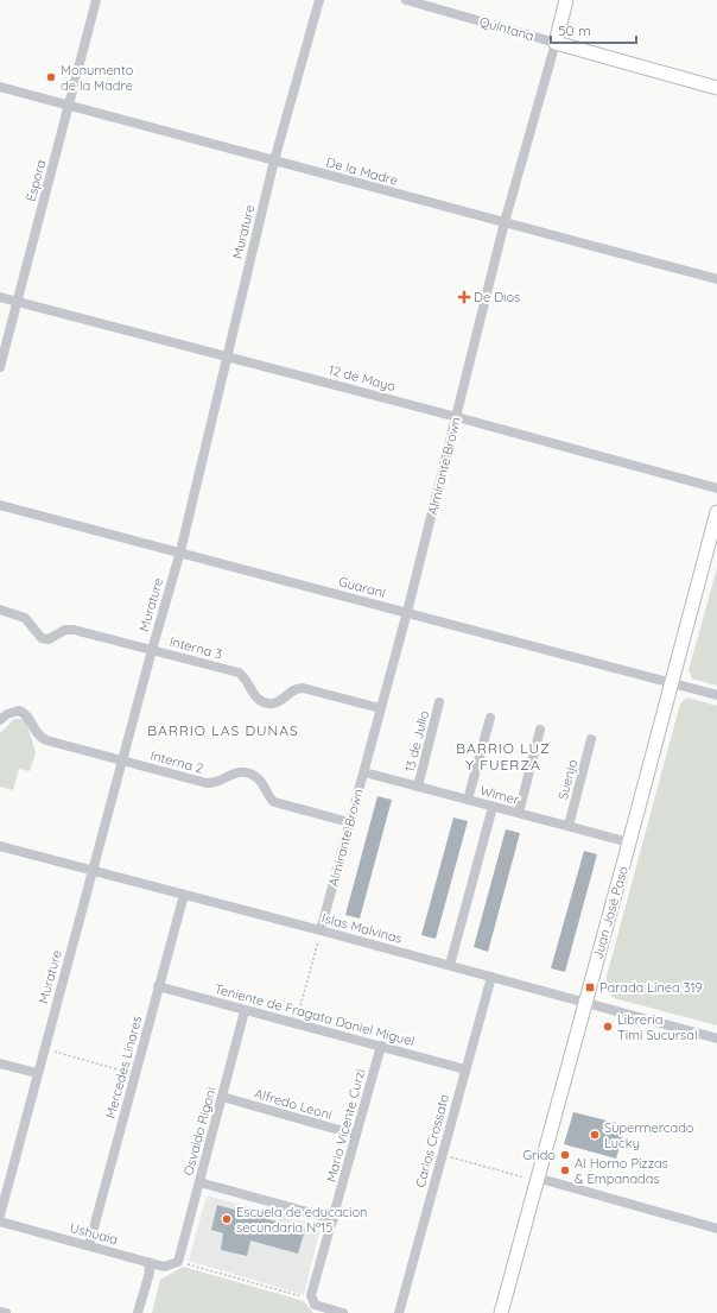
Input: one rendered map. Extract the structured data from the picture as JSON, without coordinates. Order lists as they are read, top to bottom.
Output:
{
  "streets": {
    "main road": ["Quintana", "Almirante Brown", "Juan José Paso"],
    "street": [
      "De la Madre",
      "Espora",
      "Murature",
      "12 de Mayo",
      "Guaraní",
      "Interna 3",
      "13 de Julio",
      "Interna 2",
      "Suenjo",
      "Wimer",
      "Islas Malvinas",
      "Teniente de Fragata Daniel Miguel",
      "Mercedes Linares",
      "Alfredo Leoni",
      "Mario Vicente Curzi",
      "Osvaldo Rigoni",
      "Carlos Crossato",
      "Ushuaia"
    ]
  },
  "crossings": [
    ["Quintana", "Almirante Brown"],
    ["De la Madre", "Espora"],
    ["De la Madre", "Murature"],
    ["De la Madre", "Almirante Brown"],
    ["Espora", "12 de Mayo"],
    ["Murature", "12 de Mayo"],
    ["Murature", "Guaraní"],
    ["Murature", "Interna 3"],
    ["Murature", "Interna 2"],
    ["Murature", "Islas Malvinas"],
    ["12 de Mayo", "Almirante Brown"],
    ["Almirante Brown", "Guaraní"],
    ["Almirante Brown", "Interna 3"],
    ["Almirante Brown", "Interna 2"],
    ["Almirante Brown", "Wimer"],
    ["Almirante Brown", "Islas Malvinas"],
    ["Guaraní", "Juan José Paso"],
    ["13 de Julio", "Wimer"],
    ["Suenjo", "Wimer"],
    ["Wimer", "Juan José Paso"],
    ["Juan José Paso", "Islas Malvinas"],
    ["Islas Malvinas", "Mercedes Linares"],
    ["Islas Malvinas", "Carlos Crossato"],
    ["Teniente de Fragata Daniel Miguel", "Mercedes Linares"],
    ["Teniente de Fragata Daniel Miguel", "Mario Vicente Curzi"],
    ["Teniente de Fragata Daniel Miguel", "Osvaldo Rigoni"],
    ["Teniente de Fragata Daniel Miguel", "Carlos Crossato"],
    ["Mercedes Linares", "Ushuaia"],
    ["Alfredo Leoni", "Mario Vicente Curzi"],
    ["Alfredo Leoni", "Osvaldo Rigoni"],
    ["Osvaldo Rigoni", "Ushuaia"]
  ],
  "districts": ["BARRIO LAS DUNAS", "BARRIO LUZ Y FUERZA"],
  "places": {
    "other": [
      "Monumento de la Madre",
      "Librería Timi Sucursal",
      "Supermercado Lucky",
      "Grido",
      "Al Horno Pizzas & Empanadas",
      "Escuela de educacion secundaria Nº15"
    ],
    "health": ["De Dios"],
    "transit": ["Parada Linea 319"]
  },
  "scale_bar": "50 m"
}
